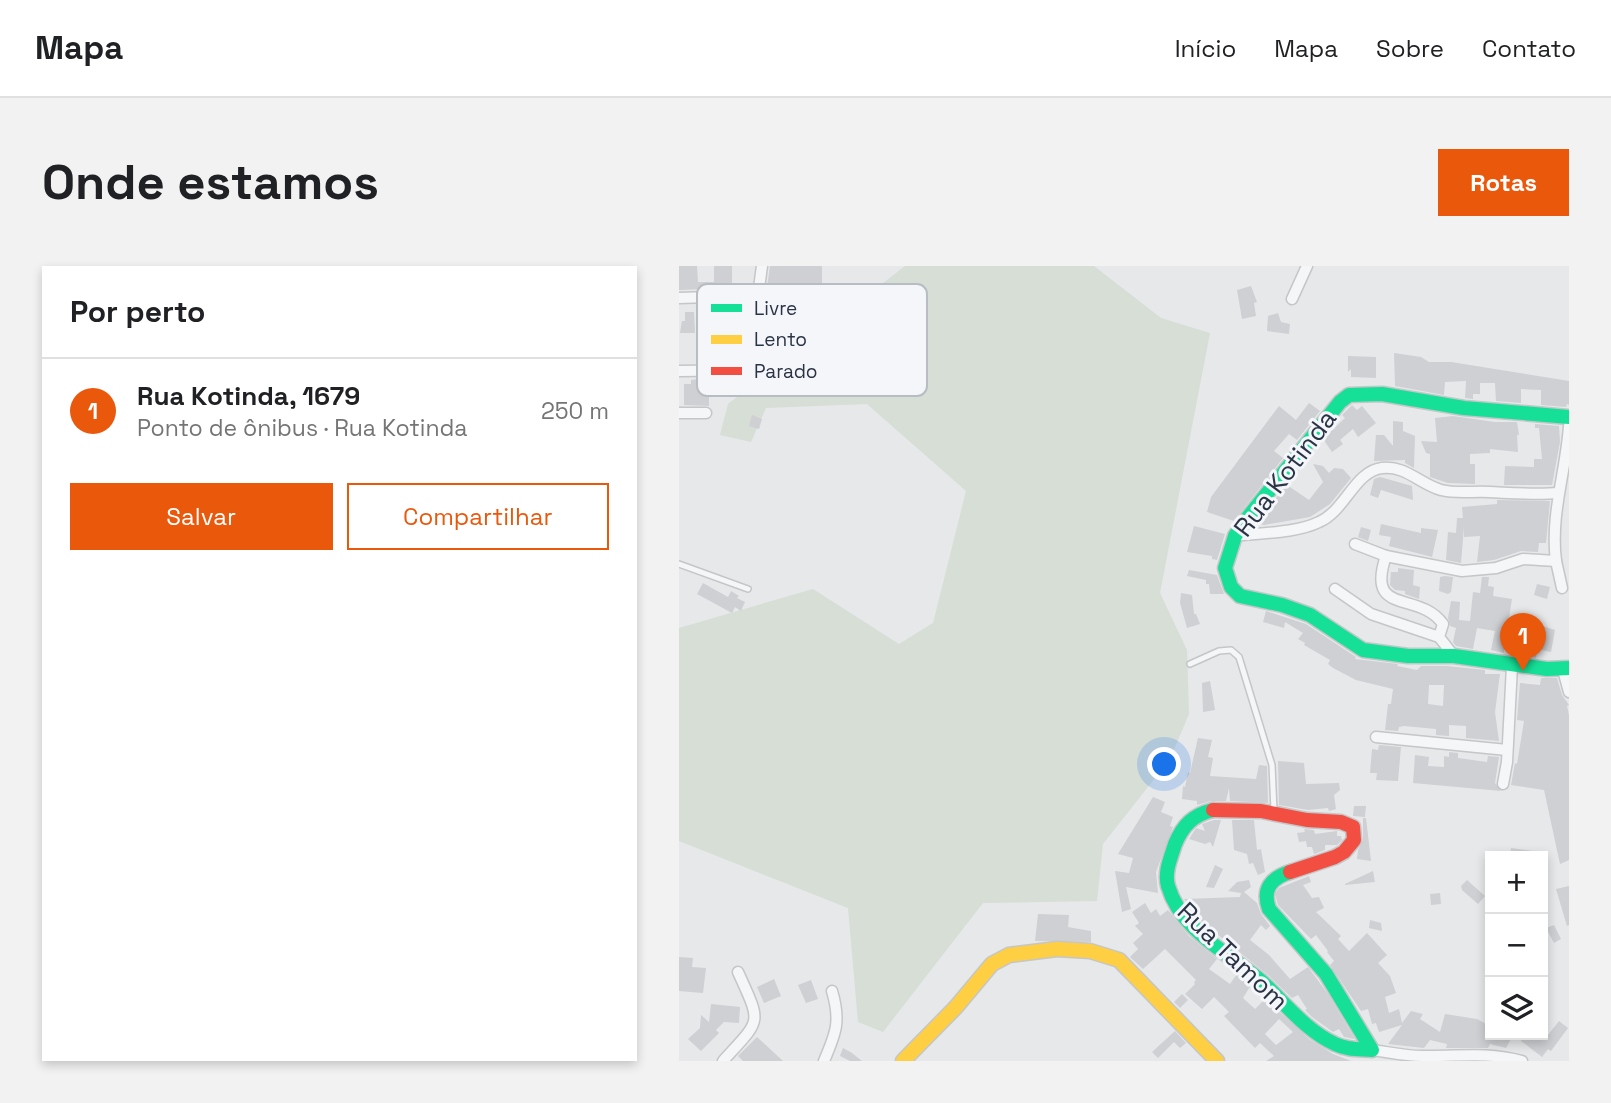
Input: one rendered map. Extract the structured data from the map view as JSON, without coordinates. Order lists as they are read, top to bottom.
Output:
{
  "streets": {
    "street": ["Rua Kotinda", "Rua Tamom"]
  },
  "legend": ["Livre", "Lento", "Parado"],
  "page": {
    "header": "Mapa",
    "nav": [
      "Início",
      "Mapa",
      "Sobre",
      "Contato"
    ],
    "buttons": [
      "Rotas",
      ["Salvar", "Compartilhar"]
    ],
    "title": "Onde estamos",
    "heading": "Por perto",
    "list": [
      {
        "mark": "1",
        "name": "Rua Kotinda, 1679",
        "note": "Ponto de ônibus · Rua Kotinda",
        "value": "250 m"
      }
    ],
    "pins": "1",
    "map_buttons": ["+", "−"]
  }
}
